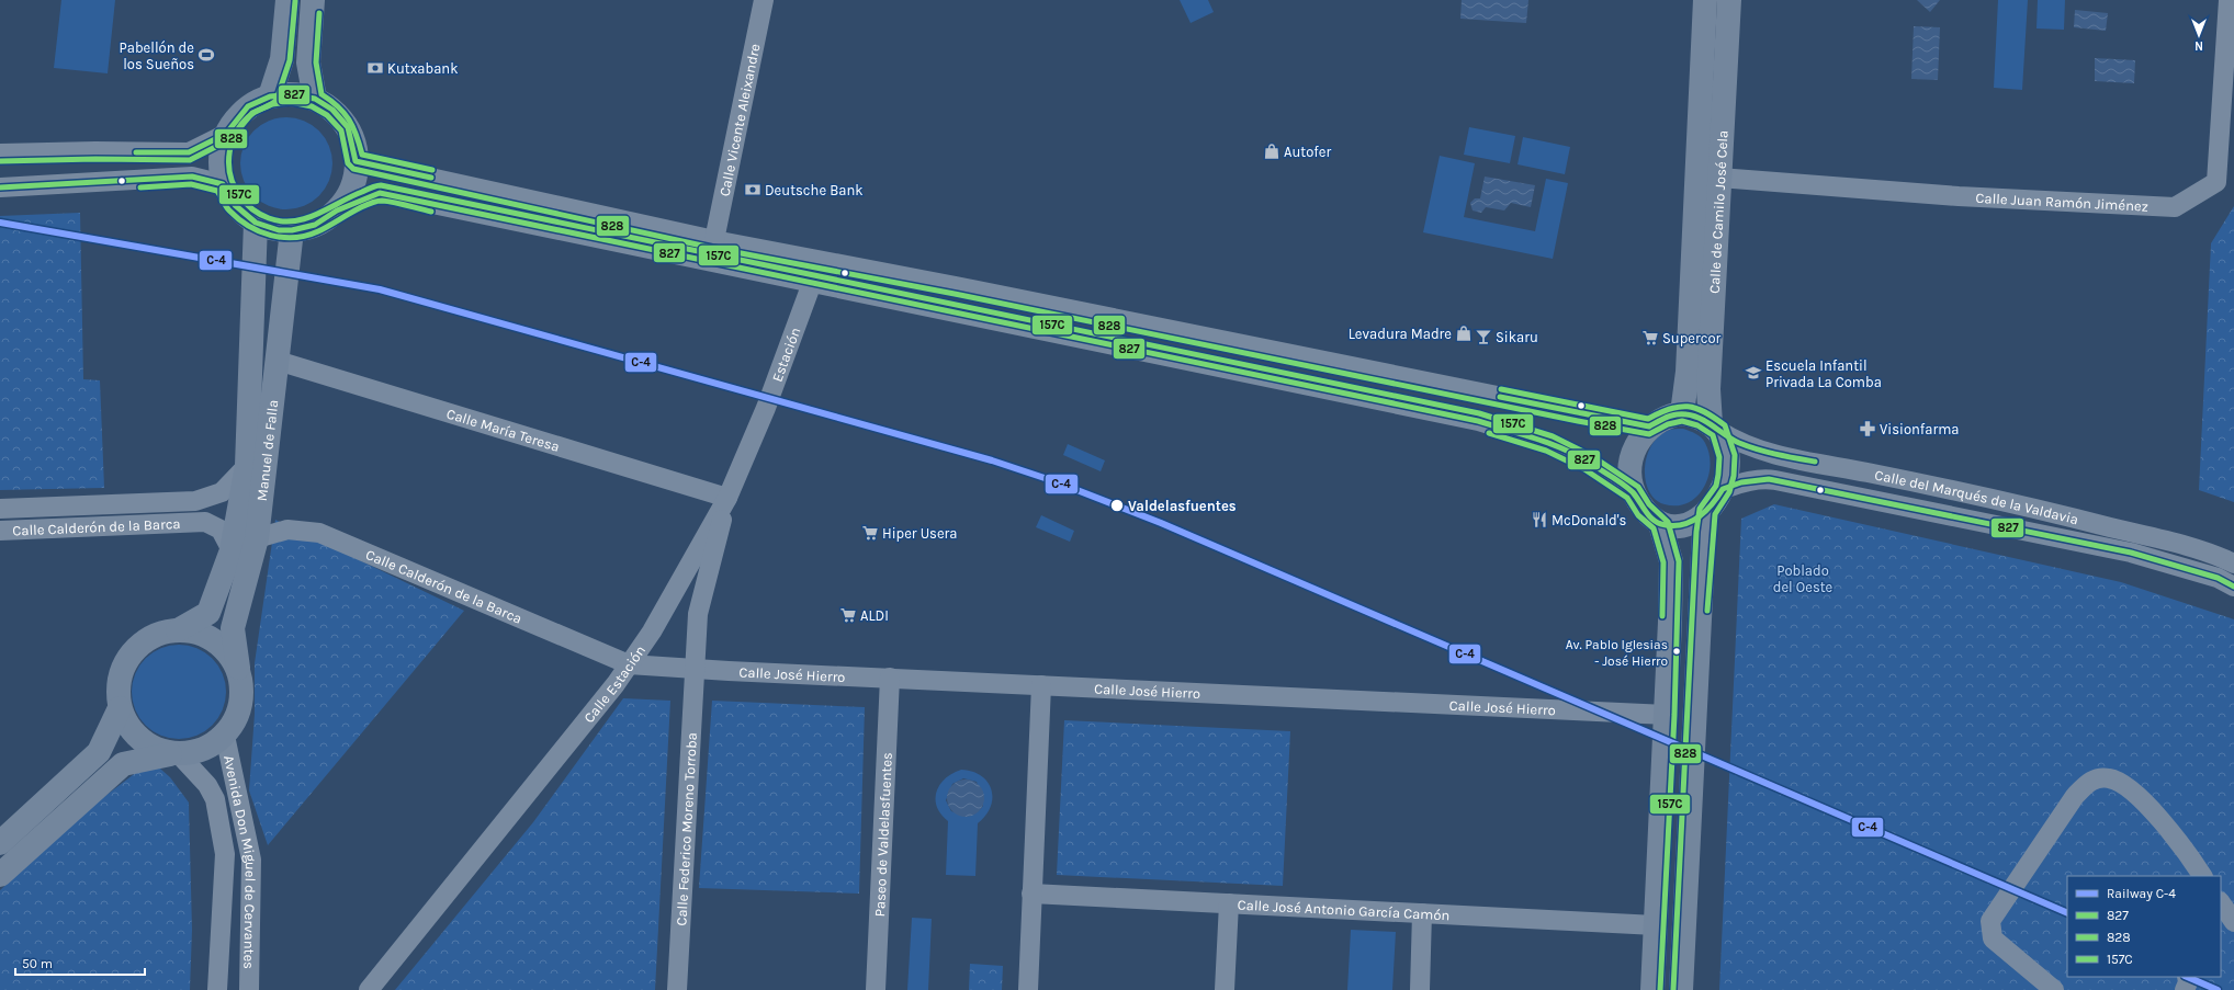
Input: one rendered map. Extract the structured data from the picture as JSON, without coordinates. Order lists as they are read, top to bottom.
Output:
{
  "streets": {
    "main road": ["Calle de Camilo José Cela", "Manuel de Falla"],
    "street": [
      "Calle Vicente Aleixandre",
      "Calle Juan Ramón Jiménez",
      "Estación",
      "Calle María Teresa",
      "Calle del Marqués de la Valdavia",
      "Calle Calderón de la Barca",
      "Calle José Hierro",
      "Calle Estación",
      "Calle Federico Moreno Torroba",
      "Paseo de Valdelasfuentes",
      "Avenida Don Miguel de Cervantes",
      "Calle José Antonio García Camón"
    ]
  },
  "crossings": [
    ["Calle Juan Ramón Jiménez", "Calle de Camilo José Cela"],
    ["Calle de Camilo José Cela", "Calle del Marqués de la Valdavia"],
    ["Estación", "Calle María Teresa"],
    ["Estación", "Calle Estación"],
    ["Calle María Teresa", "Manuel de Falla"],
    ["Calle María Teresa", "Calle Estación"],
    ["Manuel de Falla", "Calle Calderón de la Barca"],
    ["Manuel de Falla", "Avenida Don Miguel de Cervantes"],
    ["Calle Calderón de la Barca", "Calle José Hierro"],
    ["Calle Calderón de la Barca", "Calle Estación"],
    ["Calle José Hierro", "Calle Estación"],
    ["Calle José Hierro", "Calle Federico Moreno Torroba"],
    ["Calle José Hierro", "Paseo de Valdelasfuentes"]
  ],
  "parks": ["Poblado del Oeste"],
  "places": {
    "sports": ["Pabellón de los Sueños"],
    "bank": ["Kutxabank", "Deutsche Bank"],
    "shop": ["Autofer", "Levadura Madre"],
    "bar": ["Sikaru"],
    "supermarket": ["Supercor", "Hiper Usera", "ALDI"],
    "school or university": ["Escuela Infantil Privada La Comba"],
    "pharmacy": ["Visionfarma"],
    "other": ["Valdelasfuentes", "Av. Pablo Iglesias - José Hierro"],
    "restaurant": ["McDonald's"]
  },
  "lines": [
    "transit line 157C",
    "transit line 827",
    "transit line 828",
    "rail line C-4"
  ],
  "legend": [
    "Railway C-4",
    "827",
    "828",
    "157C"
  ],
  "scale_bar": "50 m",
  "north": "bottom"
}
